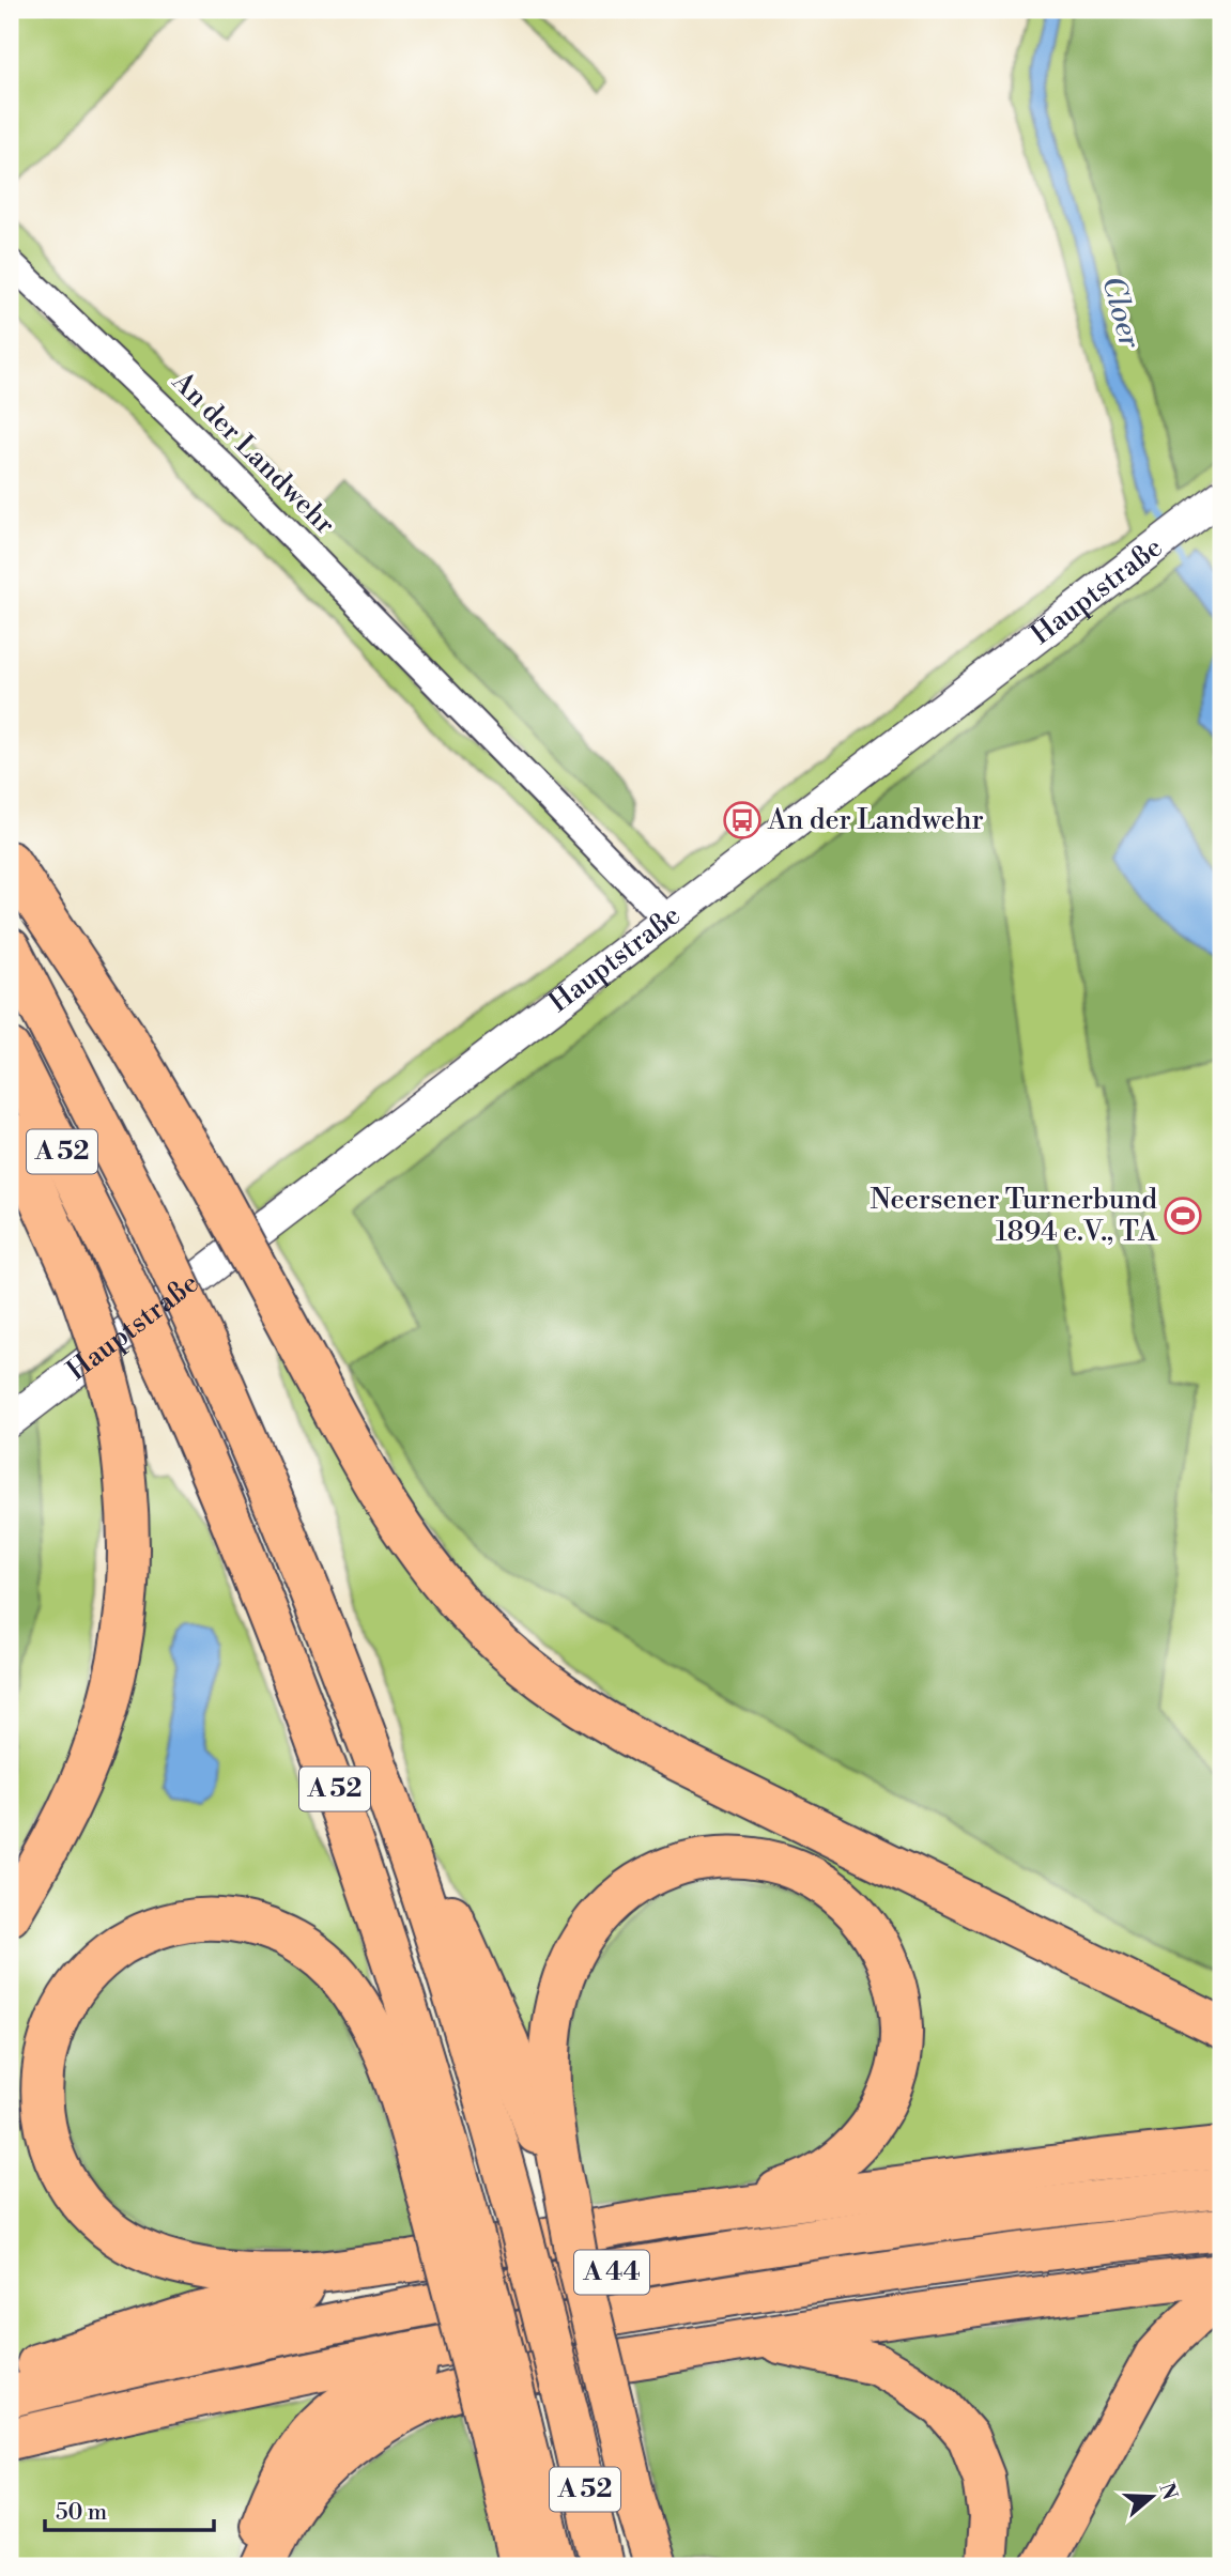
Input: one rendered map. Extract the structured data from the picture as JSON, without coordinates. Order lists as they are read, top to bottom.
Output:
{
  "streets": {
    "highway": ["A 52", "A 44"],
    "street": ["An der Landwehr", "Hauptstraße"]
  },
  "crossings": [
    ["An der Landwehr", "Hauptstraße"]
  ],
  "water": ["Cloer"],
  "places": {
    "bus stop": ["An der Landwehr"],
    "sports": ["Neersener Turnerbund 1894 e.V., TA"]
  },
  "scale_bar": "50 m",
  "north": "right"
}
